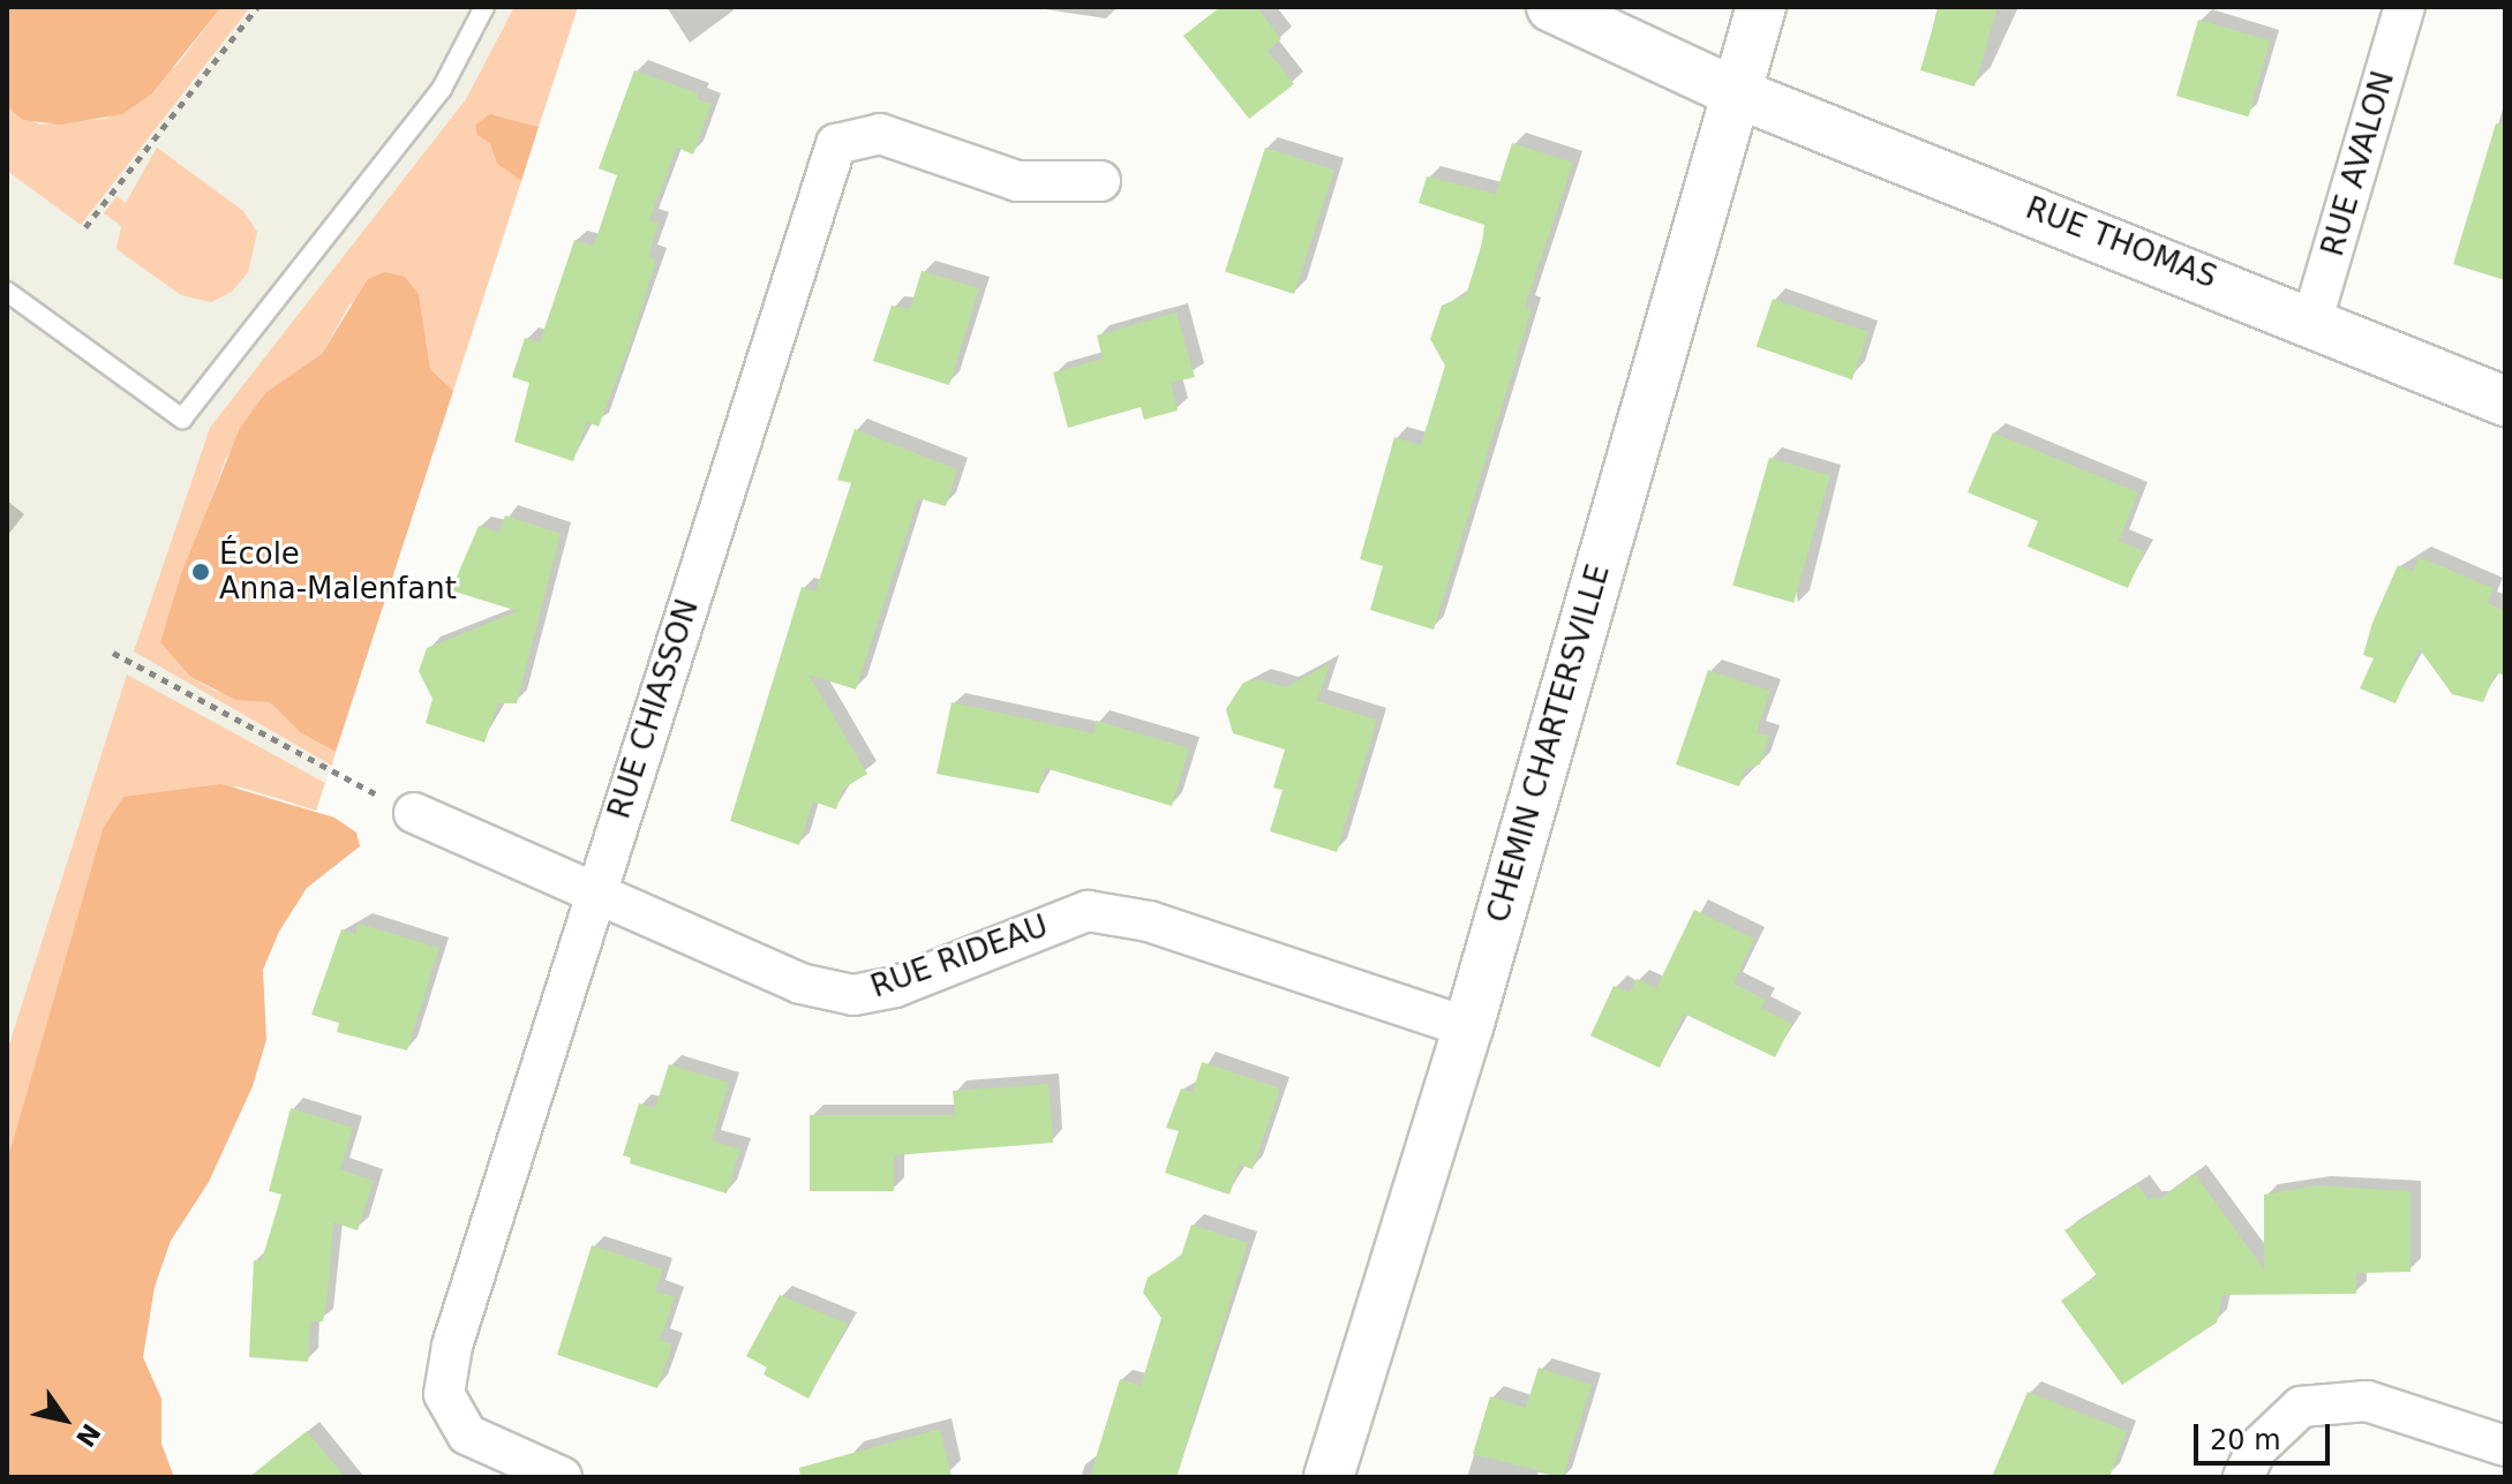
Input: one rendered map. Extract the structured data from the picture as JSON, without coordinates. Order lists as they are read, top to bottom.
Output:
{
  "streets": {
    "street": [
      "RUE AVALON",
      "RUE THOMAS",
      "RUE CHIASSON",
      "CHEMIN CHARTERSVILLE",
      "RUE RIDEAU"
    ]
  },
  "crossings": [
    ["RUE AVALON", "RUE THOMAS"],
    ["RUE THOMAS", "CHEMIN CHARTERSVILLE"],
    ["RUE CHIASSON", "RUE RIDEAU"],
    ["CHEMIN CHARTERSVILLE", "RUE RIDEAU"]
  ],
  "places": ["École Anna-Malenfant"],
  "scale_bar": "20 m",
  "north": "bottom right"
}
